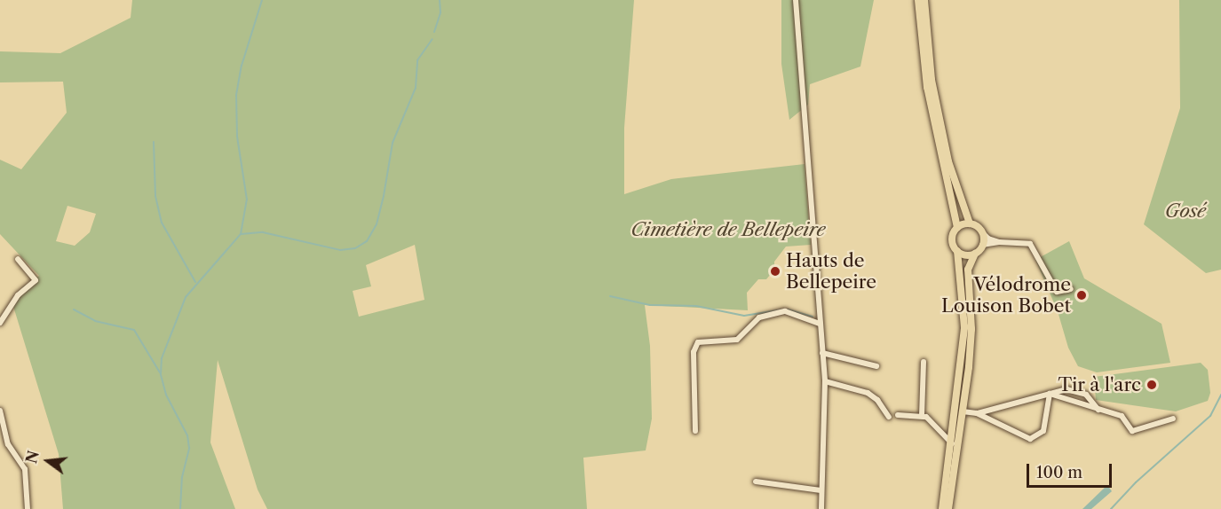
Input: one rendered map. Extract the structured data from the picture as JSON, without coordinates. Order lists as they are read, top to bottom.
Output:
{
  "parks": ["Gosé", "Cimetière de Bellepeire"],
  "places": ["Hauts de Bellepeire", "Vélodrome Louison Bobet", "Tir à l'arc"],
  "scale_bar": "100 m",
  "north": "left"
}
